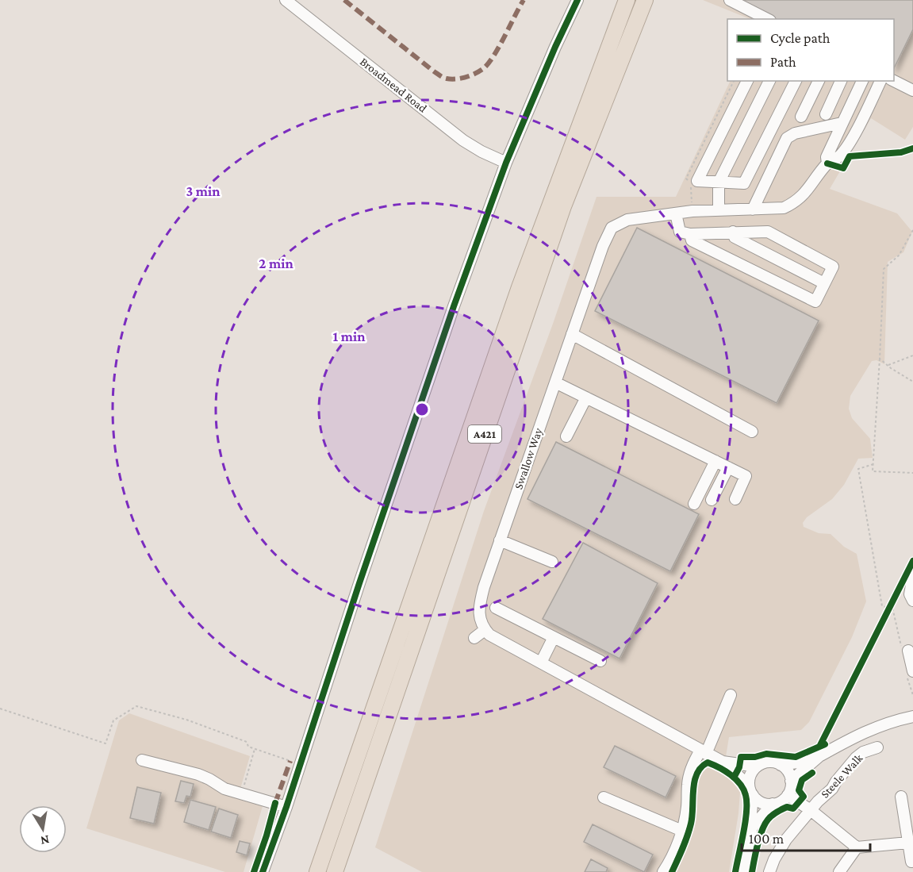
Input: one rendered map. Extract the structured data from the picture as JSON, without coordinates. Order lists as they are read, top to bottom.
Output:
{
  "streets": {
    "highway": ["A421"],
    "street": ["Broadmead Road", "Swallow Way", "Steele Walk"]
  },
  "legend": ["Cycle path", "Path"],
  "scale_bar": "100 m",
  "north": "bottom",
  "rings": ["3 min", "2 min", "1 min"]
}
